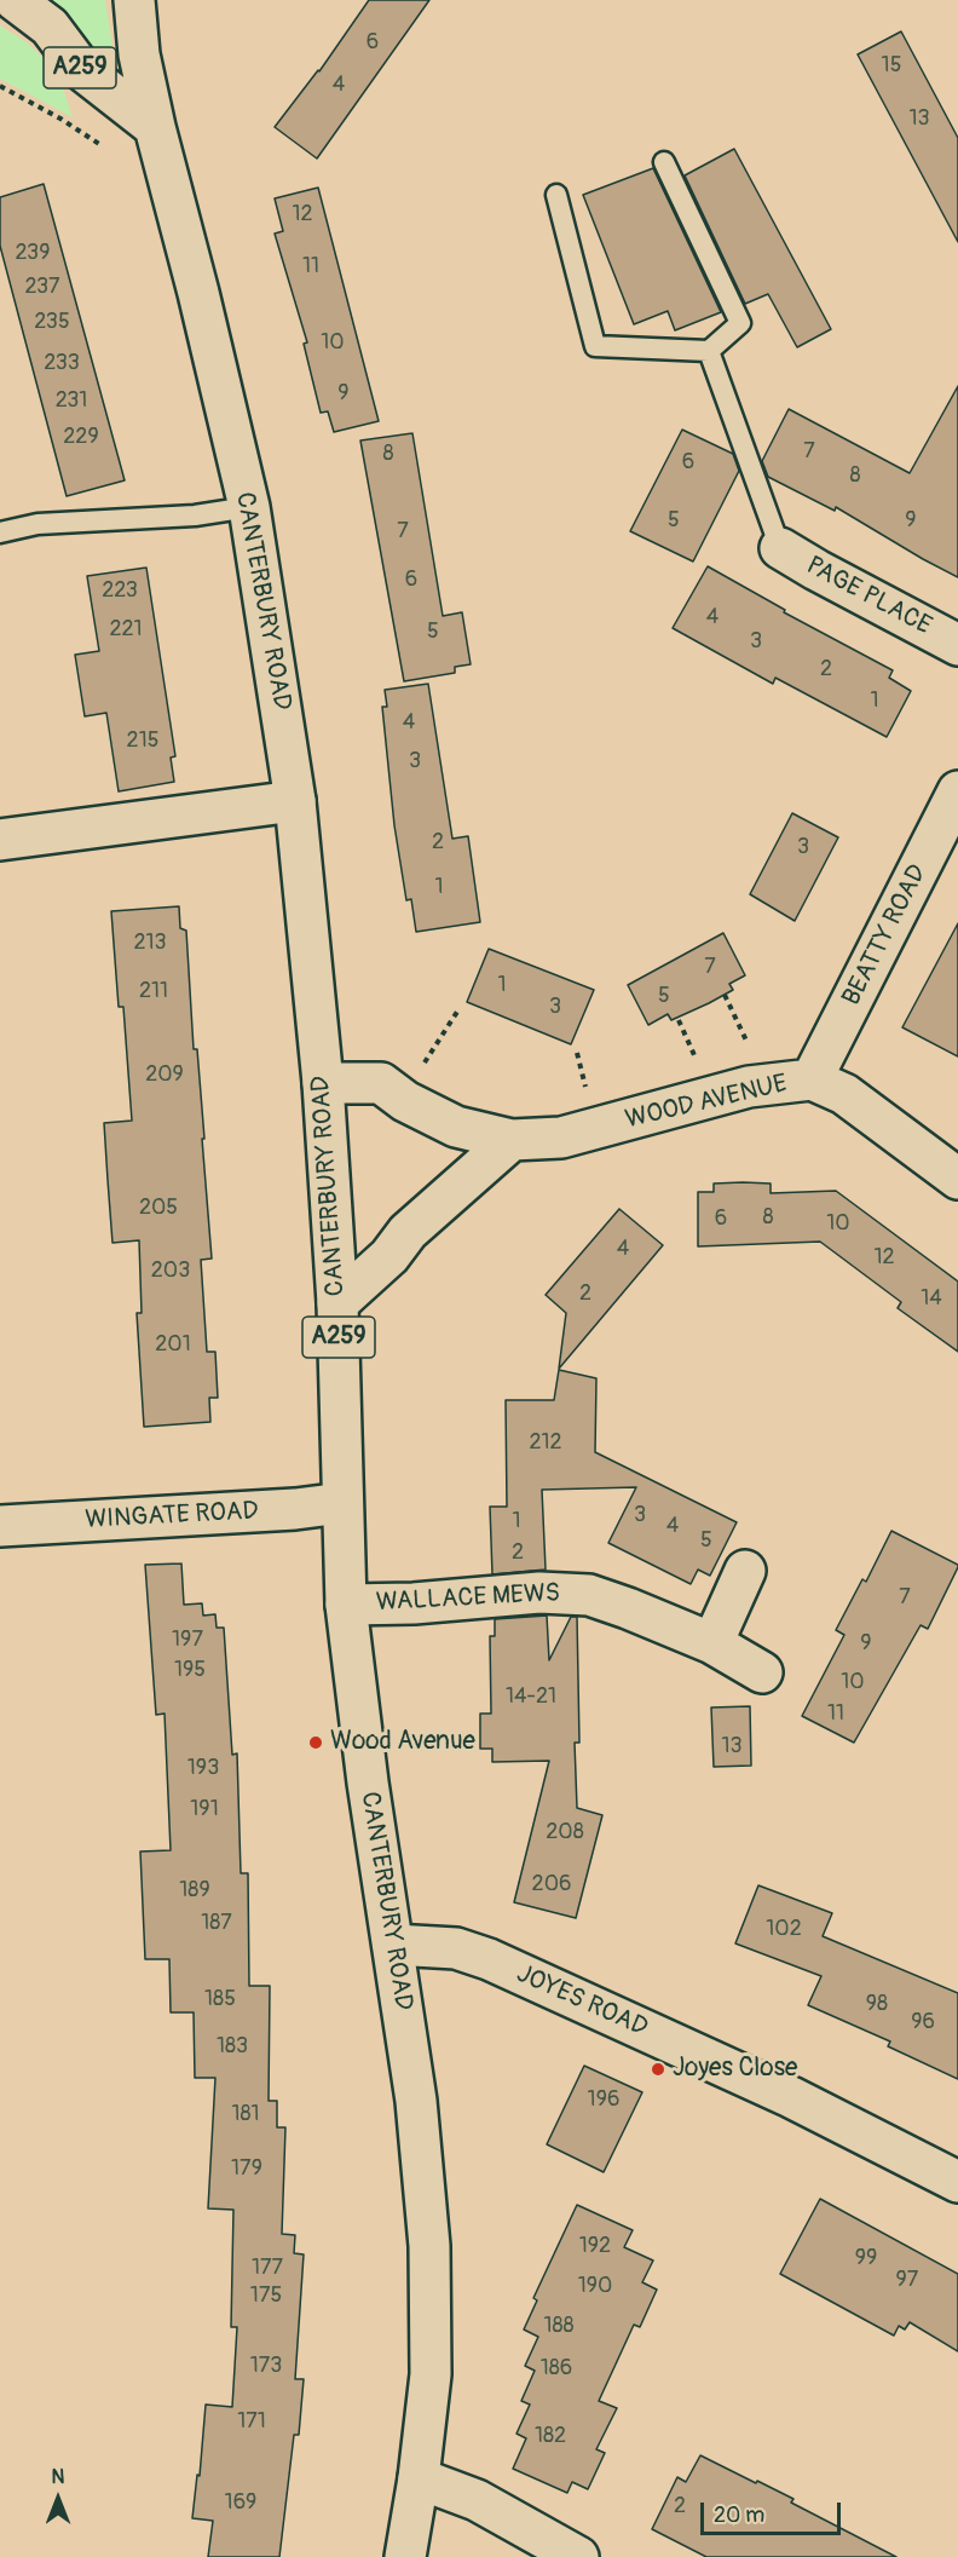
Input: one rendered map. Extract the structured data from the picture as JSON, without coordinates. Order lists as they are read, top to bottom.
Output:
{
  "streets": {
    "main road": [
      "A259",
      "PAGE PLACE",
      "CANTERBURY ROAD",
      "BEATTY ROAD",
      "WOOD AVENUE",
      "WINGATE ROAD",
      "WALLACE MEWS",
      "JOYES ROAD"
    ]
  },
  "crossings": [
    ["A259", "CANTERBURY ROAD"],
    ["CANTERBURY ROAD", "WOOD AVENUE"],
    ["CANTERBURY ROAD", "WINGATE ROAD"],
    ["CANTERBURY ROAD", "WALLACE MEWS"],
    ["CANTERBURY ROAD", "JOYES ROAD"],
    ["BEATTY ROAD", "WOOD AVENUE"]
  ],
  "places": ["Wood Avenue", "Joyes Close"],
  "house_numbers": [
    "6",
    "15",
    "4",
    "13",
    "12",
    "239",
    "11",
    "237",
    "235",
    "10",
    "233",
    "9",
    "231",
    "229",
    "7",
    "8",
    "6",
    "8",
    "5",
    "9",
    "7",
    "6",
    "223",
    "4",
    "221",
    "5",
    "3",
    "2",
    "1",
    "4",
    "215",
    "3",
    "2",
    "3",
    "1",
    "213",
    "7",
    "1",
    "211",
    "5",
    "3",
    "209",
    "205",
    "8",
    "6",
    "10",
    "4",
    "12",
    "203",
    "2",
    "14",
    "201",
    "212",
    "3",
    "1",
    "4",
    "5",
    "2",
    "7",
    "197",
    "9",
    "195",
    "10",
    "14-21",
    "11",
    "13",
    "193",
    "191",
    "208",
    "206",
    "189",
    "187",
    "102",
    "185",
    "98",
    "96",
    "183",
    "196",
    "181",
    "179",
    "192",
    "99",
    "177",
    "97",
    "190",
    "175",
    "188",
    "173",
    "186",
    "171",
    "182",
    "169",
    "2"
  ],
  "scale_bar": "20 m",
  "north": "top"
}
